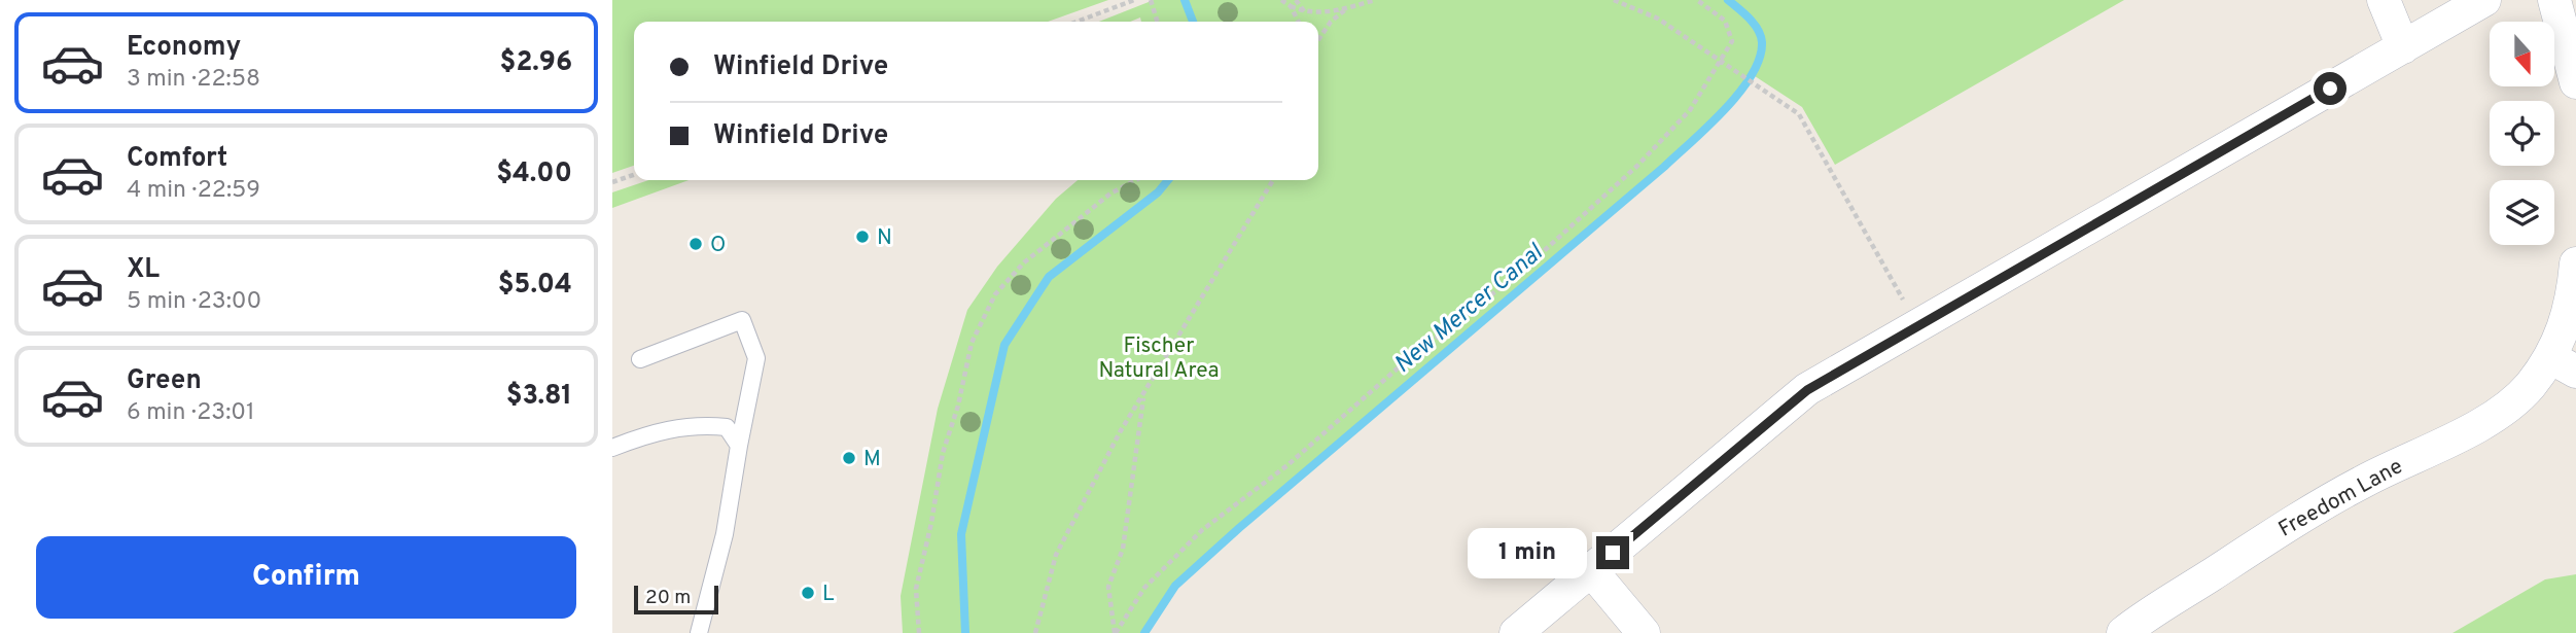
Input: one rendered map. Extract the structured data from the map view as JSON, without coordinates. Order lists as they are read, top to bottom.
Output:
{
  "streets": {
    "street": ["Freedom Lane"]
  },
  "water": ["New Mercer Canal"],
  "parks": ["Fischer Natural Area"],
  "places": [
    "N",
    "O",
    "M",
    "L"
  ],
  "scale_bar": "20 m",
  "north": "bottom",
  "page": {
    "list": [
      {
        "name": "Economy",
        "note": "3 min · 22:58",
        "value": "$2.96"
      },
      {
        "name": "Comfort",
        "note": "4 min · 22:59",
        "value": "$4.00"
      },
      {
        "name": "XL",
        "note": "5 min · 23:00",
        "value": "$5.04"
      },
      {
        "name": "Green",
        "note": "6 min · 23:01",
        "value": "$3.81"
      }
    ],
    "banner": ["Winfield Drive", "Winfield Drive"],
    "buttons": "Confirm",
    "bubble": "1 min",
    "scale": "20 m"
  }
}
